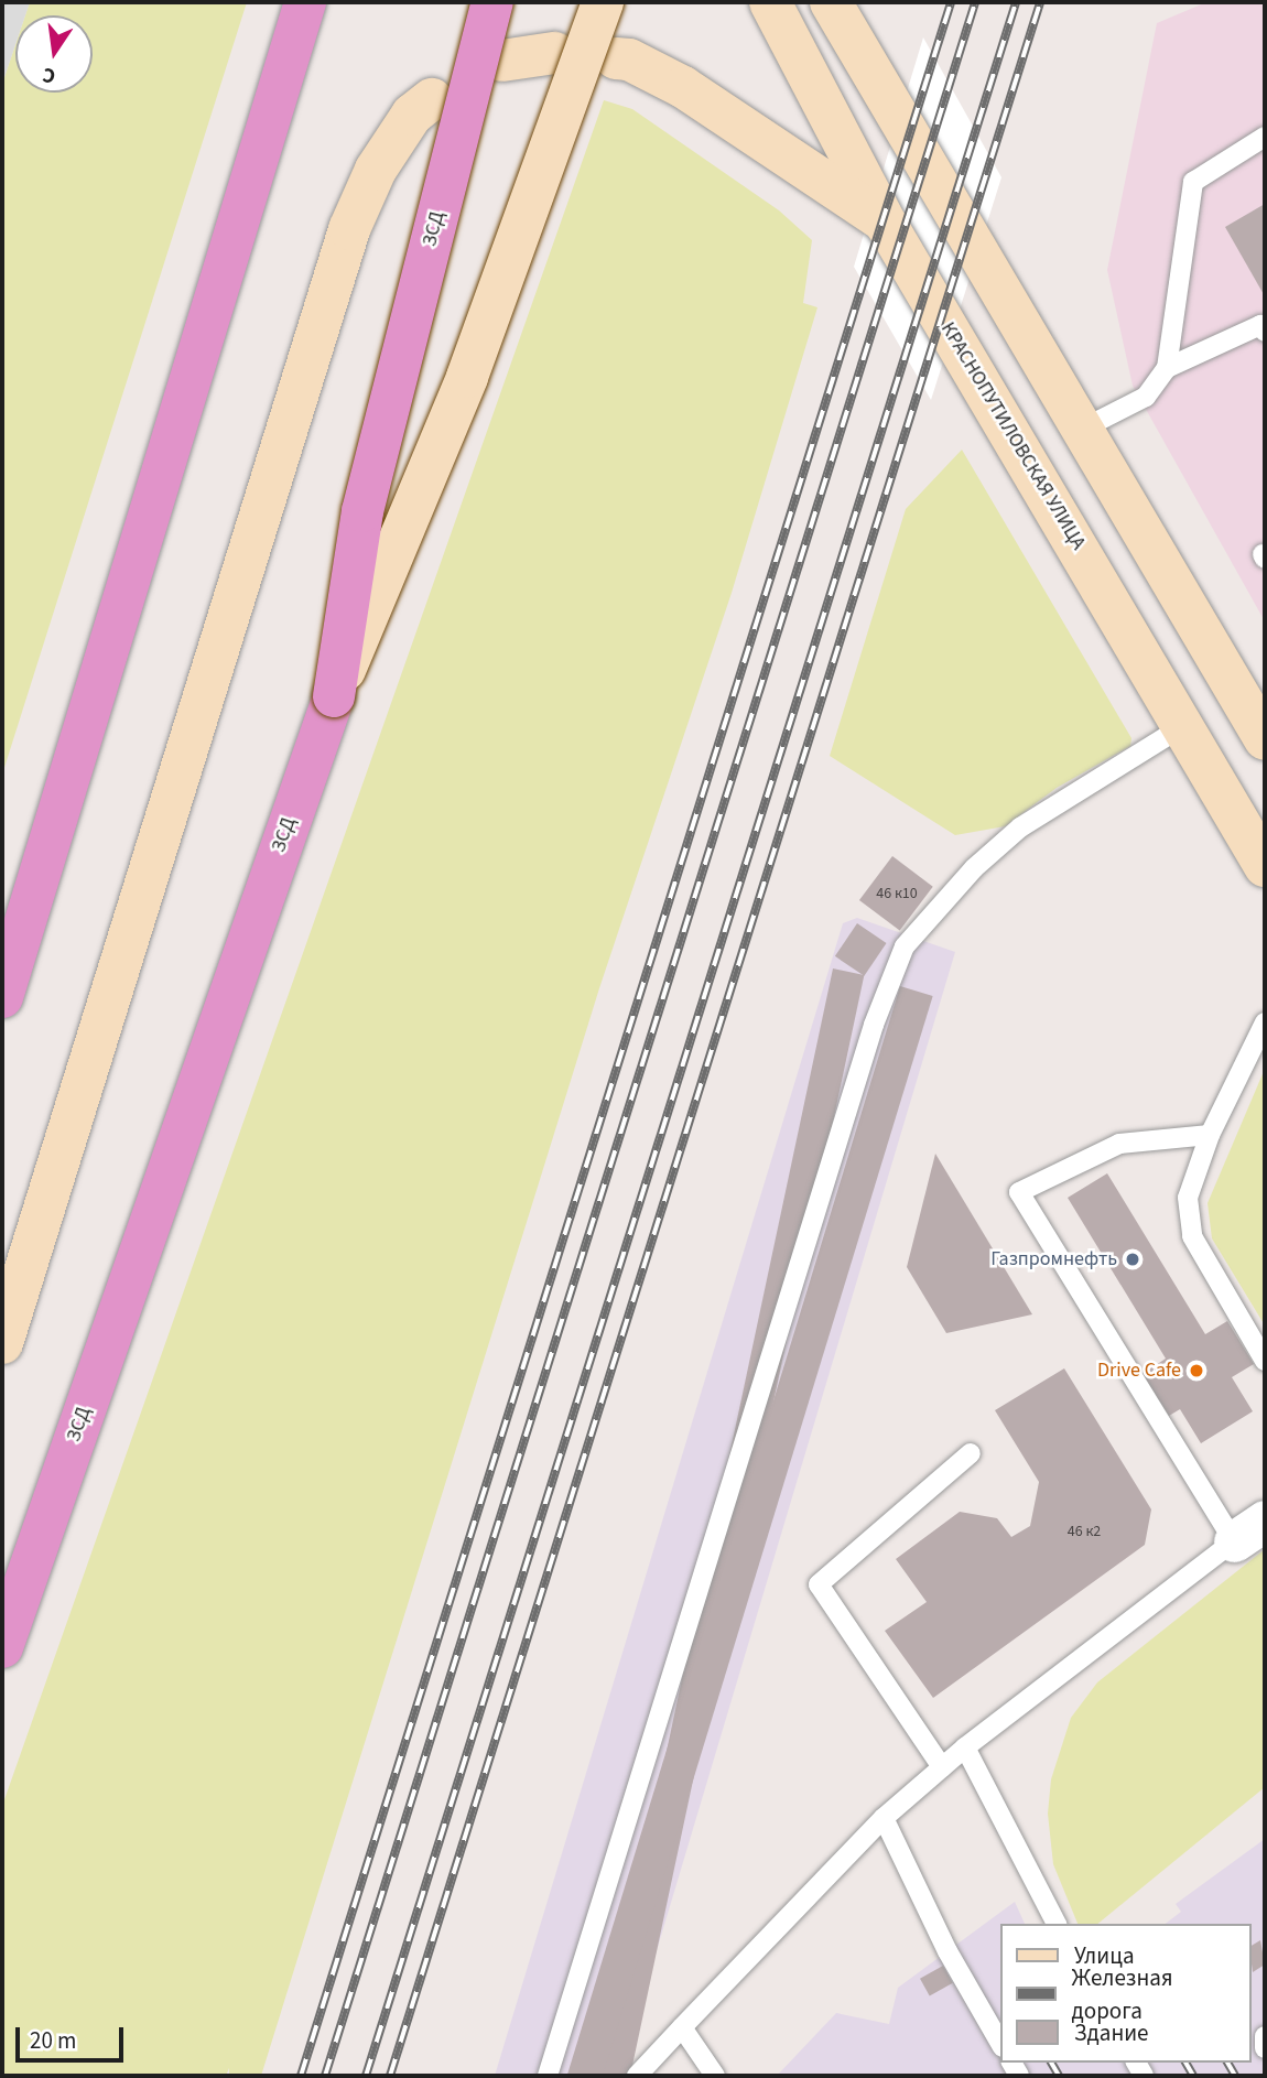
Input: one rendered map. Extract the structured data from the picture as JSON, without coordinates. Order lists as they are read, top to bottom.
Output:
{
  "streets": {
    "highway": ["ЗСД"],
    "main road": ["КРАСНОПУТИЛОВСКАЯ УЛИЦА"]
  },
  "places": ["Газпромнефть", "Drive Cafe"],
  "house_numbers": ["46 к10", "46 к2"],
  "legend": ["Улица", "Железная дорога", "Здание"],
  "scale_bar": "20 m",
  "north": "bottom"
}
